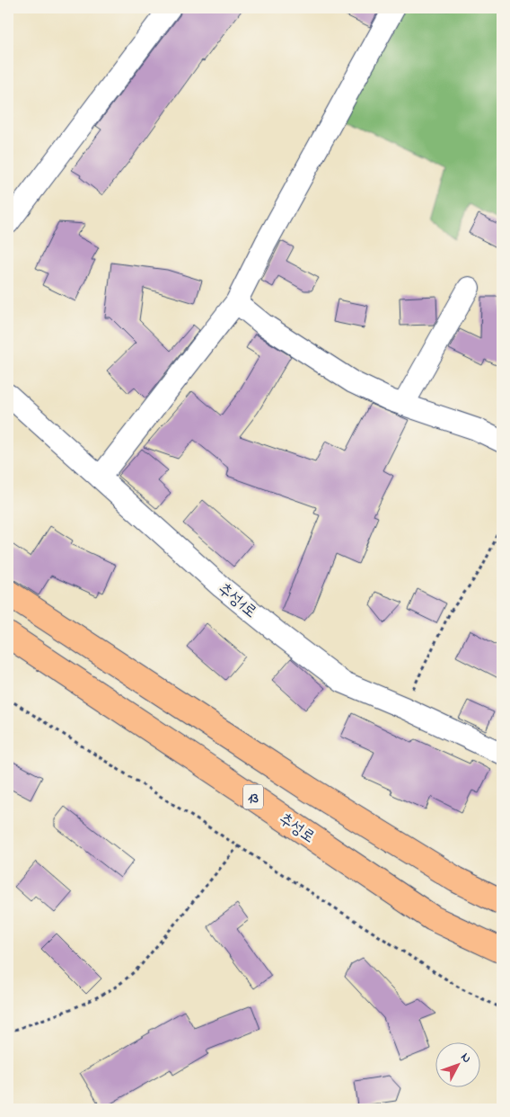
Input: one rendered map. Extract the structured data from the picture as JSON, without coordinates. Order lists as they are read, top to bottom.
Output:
{
  "streets": {
    "main road": ["13", "추성로"],
    "street": ["추성1로"]
  },
  "north": "top right"
}
